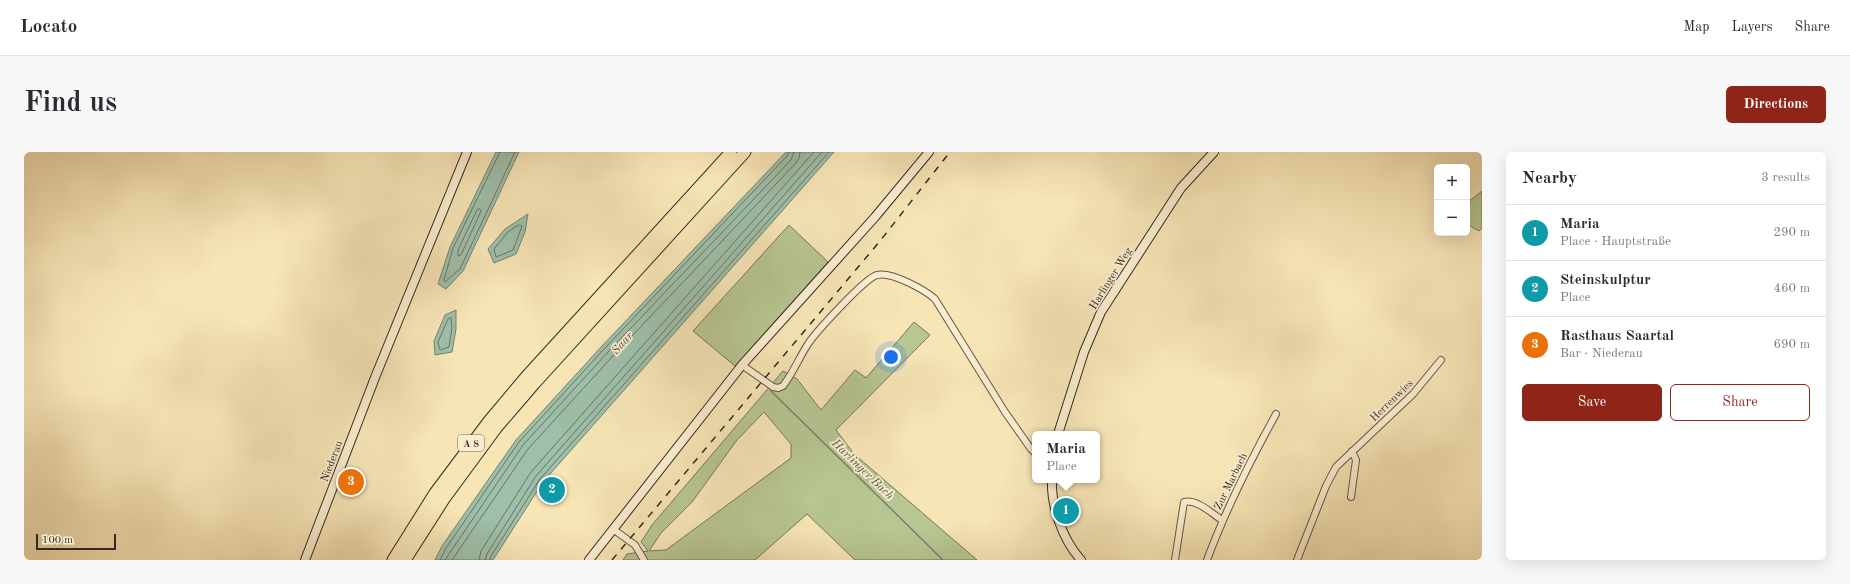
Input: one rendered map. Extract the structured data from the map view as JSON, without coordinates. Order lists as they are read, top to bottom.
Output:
{
  "streets": {
    "highway": ["A 8"],
    "main road": ["Harlinger Weg", "Niederau"],
    "street": ["Herrenwies", "Zur Marbach"]
  },
  "water": ["Saar", "Harlinger Bach"],
  "scale_bar": "100 m",
  "page": {
    "header": "Locato",
    "nav": ["Map", "Layers", "Share"],
    "buttons": [
      "Directions",
      ["Save", "Share"]
    ],
    "title": "Find us",
    "heading": ["Nearby", "3 results"],
    "map_buttons": ["+", "−"],
    "list": [
      {
        "mark": "1",
        "name": "Maria",
        "note": "Place · Hauptstraße",
        "value": "290 m"
      },
      {
        "mark": "2",
        "name": "Steinskulptur",
        "note": "Place",
        "value": "460 m"
      },
      {
        "mark": "3",
        "name": "Rasthaus Saartal",
        "note": "Bar · Niederau",
        "value": "690 m"
      }
    ],
    "popup": ["Maria", "Place"],
    "pins": ["3", "2", "1"],
    "scale": "100 m"
  }
}
